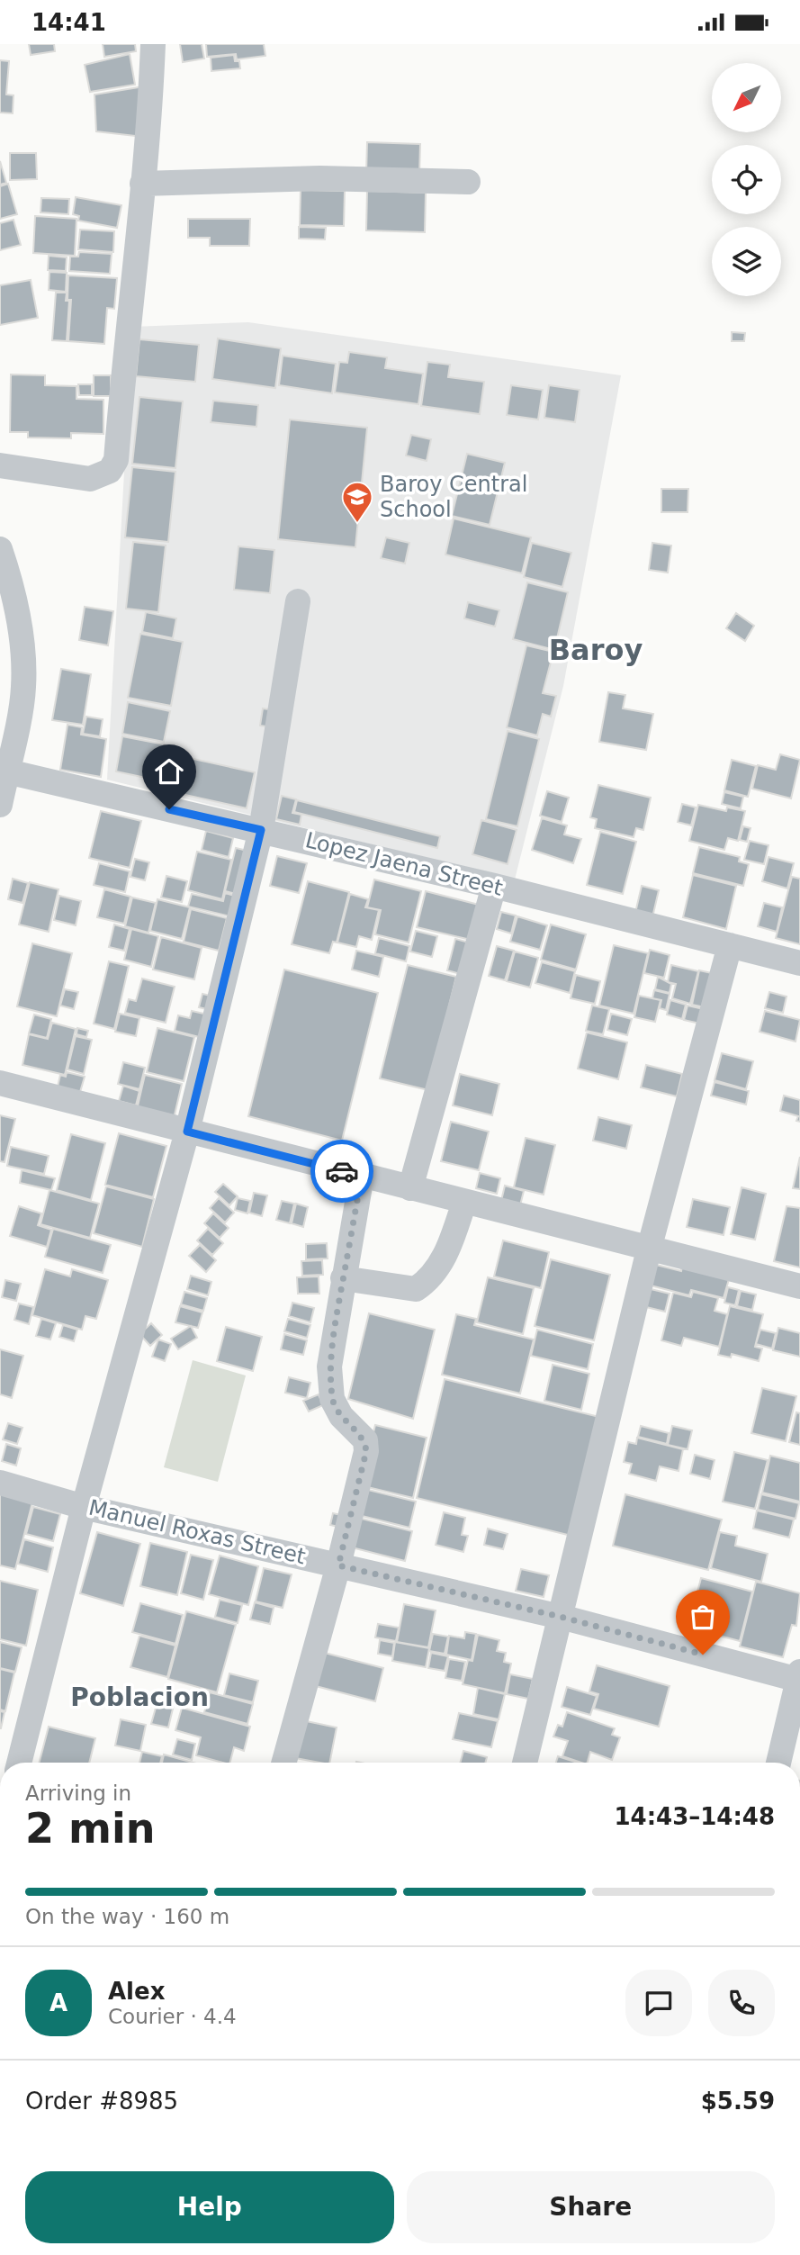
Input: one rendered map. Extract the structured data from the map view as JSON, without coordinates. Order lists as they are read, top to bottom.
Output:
{
  "streets": {
    "street": ["Lopez Jaena Street", "Manuel Roxas Street"]
  },
  "districts": ["Baroy", "Poblacion"],
  "places": {
    "school or university": ["Baroy Central School"]
  },
  "north": "bottom left",
  "page": {
    "status": "14:41",
    "heading": ["2 min", "Arriving in", "14:43–14:48"],
    "panel": [
      "Alex",
      "Courier · 4.4",
      "Order #8985",
      "$5.59"
    ],
    "bar": "On the way · 160 m",
    "round": "A",
    "buttons": ["Help", "Share"]
  }
}
